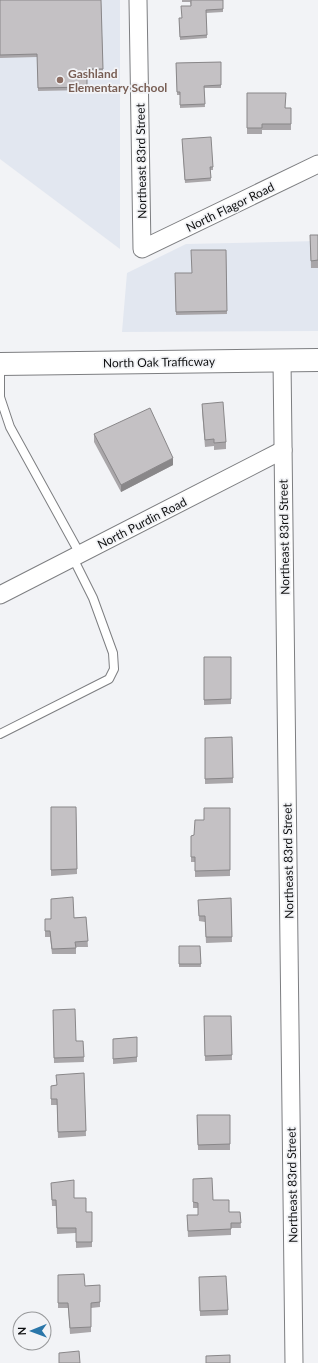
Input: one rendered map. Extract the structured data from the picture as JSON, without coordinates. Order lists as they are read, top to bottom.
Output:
{
  "streets": {
    "main road": ["North Oak Trafficway"],
    "street": ["Northeast 83rd Street", "North Flagor Road", "North Purdin Road"]
  },
  "crossings": [
    ["Northeast 83rd Street", "North Flagor Road"],
    ["Northeast 83rd Street", "North Oak Trafficway"],
    ["Northeast 83rd Street", "North Purdin Road"]
  ],
  "places": ["Gashland Elementary School"],
  "north": "left"
}
